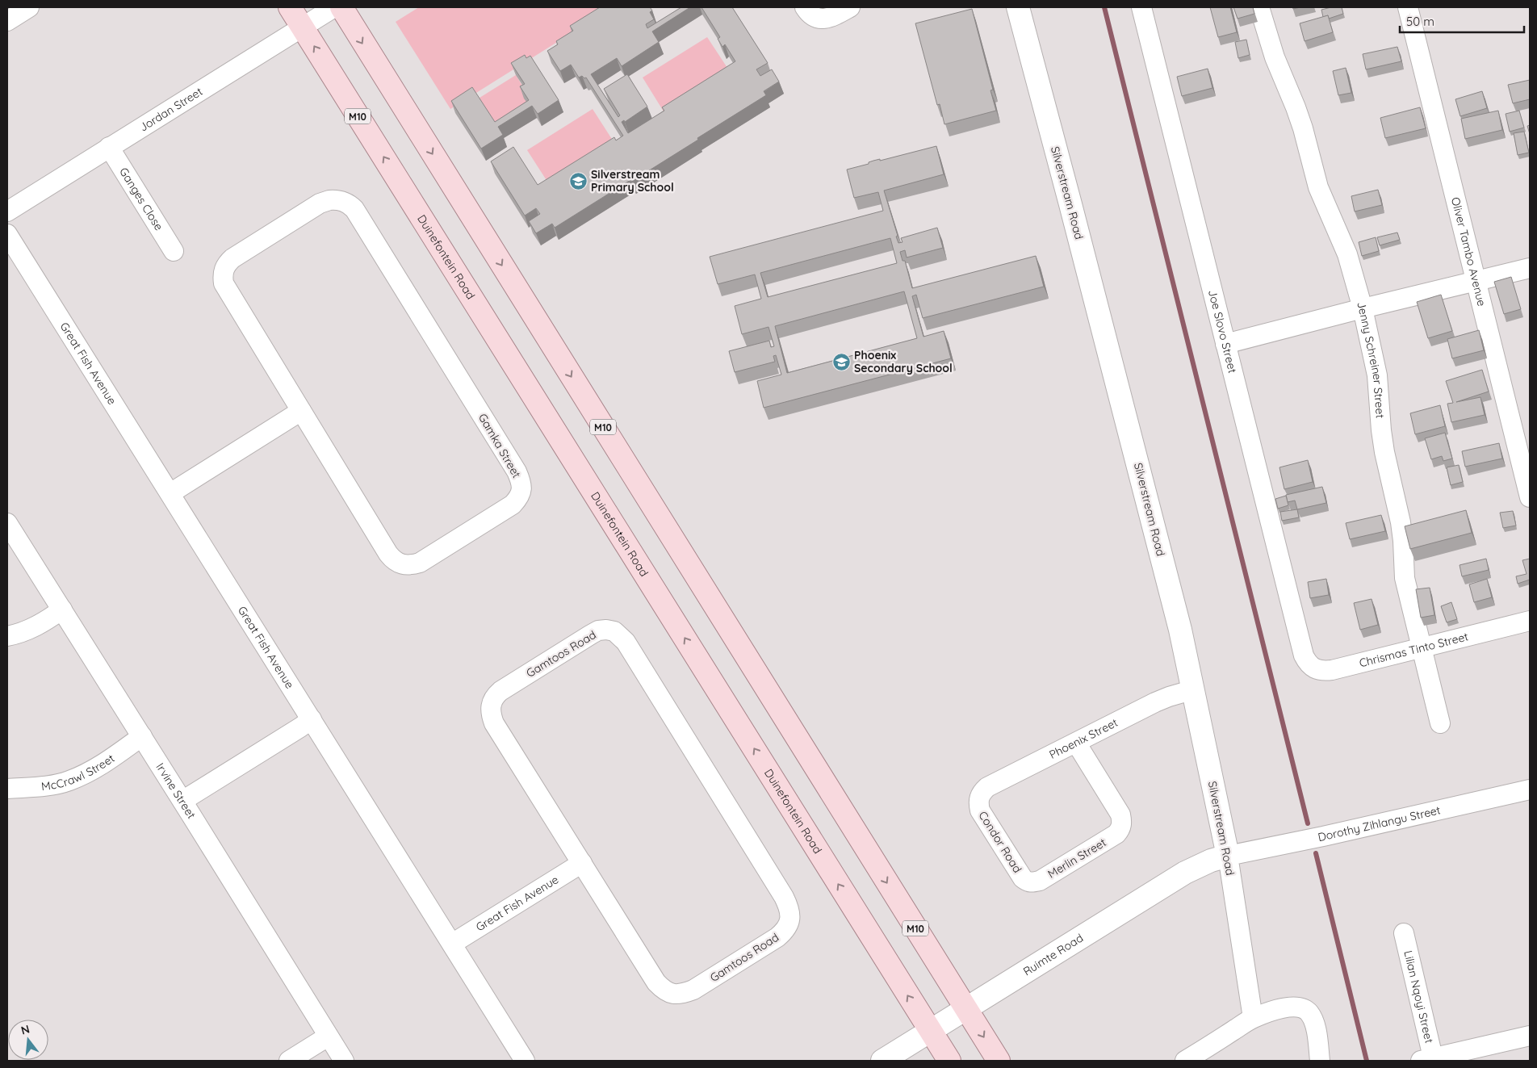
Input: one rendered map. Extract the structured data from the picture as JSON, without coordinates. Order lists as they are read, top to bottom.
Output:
{
  "streets": {
    "main road": ["M10", "Duinefontein Road"],
    "street": [
      "Jordan Street",
      "Silverstream Road",
      "Ganges Close",
      "Oliver Tambo Avenue",
      "Joe Slovo Street",
      "Jenny Schreiner Street",
      "Great Fish Avenue",
      "Gamka Street",
      "Chrismas Tinto Street",
      "Gamtoos Road",
      "Phoenix Street",
      "McCrawl Street",
      "Irvine Street",
      "Dorothy Zihlangu Street",
      "Condor Road",
      "Merlin Street",
      "Ruimte Road",
      "Lilian Nqoyi Street"
    ]
  },
  "crossings": [
    ["Jordan Street", "Ganges Close"],
    ["Jordan Street", "Duinefontein Road"],
    ["M10", "Ruimte Road"],
    ["Silverstream Road", "Phoenix Street"],
    ["Silverstream Road", "Dorothy Zihlangu Street"],
    ["Silverstream Road", "Ruimte Road"],
    ["Duinefontein Road", "Ruimte Road"],
    ["Joe Slovo Street", "Chrismas Tinto Street"],
    ["Jenny Schreiner Street", "Chrismas Tinto Street"],
    ["Great Fish Avenue", "Gamtoos Road"],
    ["Phoenix Street", "Condor Road"],
    ["Phoenix Street", "Merlin Street"],
    ["McCrawl Street", "Irvine Street"],
    ["Dorothy Zihlangu Street", "Ruimte Road"],
    ["Condor Road", "Merlin Street"]
  ],
  "places": {
    "school or university": ["Silverstream Primary School", "Phoenix Secondary School"]
  },
  "scale_bar": "50 m",
  "north": "top"
}
